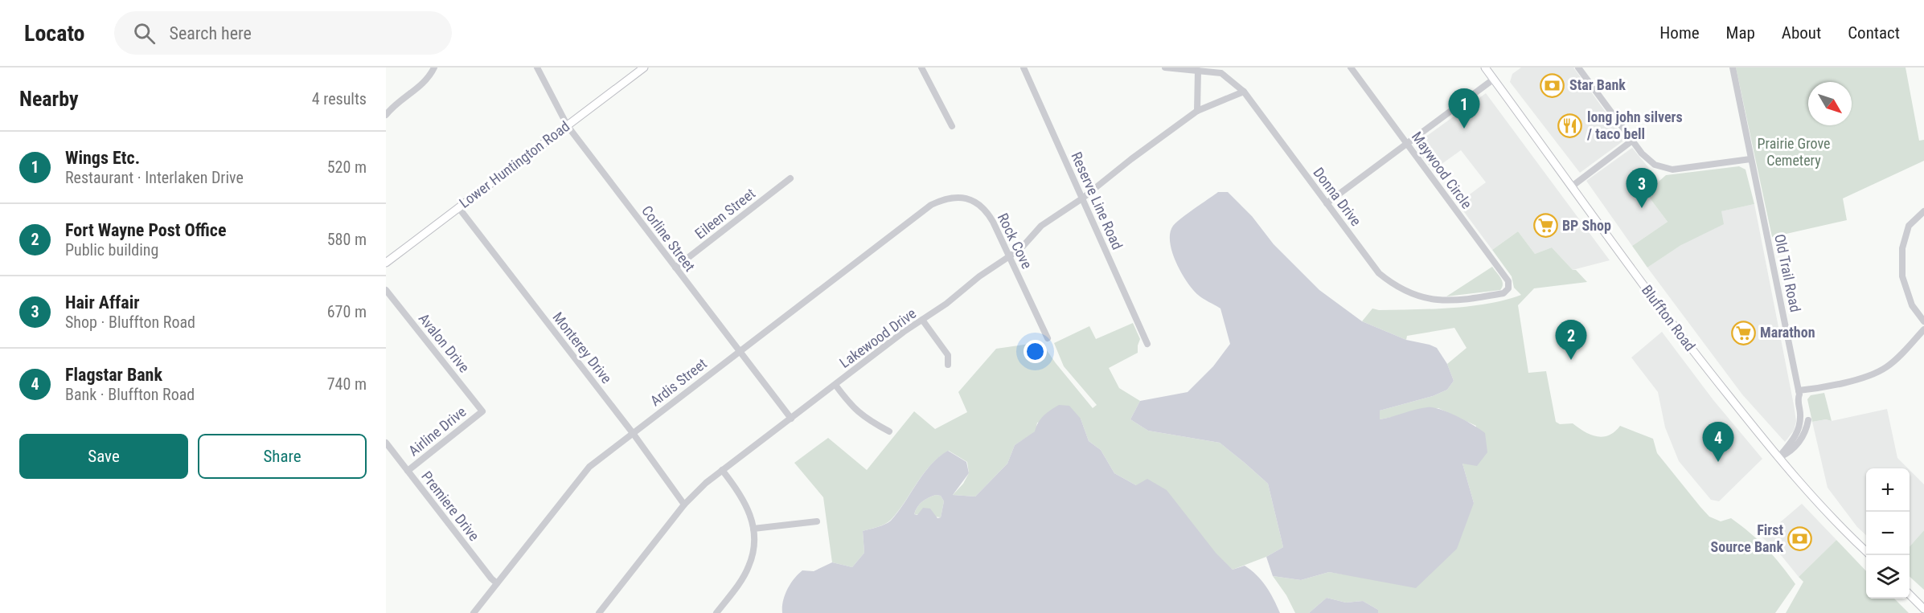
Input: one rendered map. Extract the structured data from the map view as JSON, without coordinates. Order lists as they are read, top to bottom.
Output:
{
  "streets": {
    "main road": ["Lower Huntington Road", "Bluffton Road"],
    "street": [
      "Maywood Circle",
      "Donna Drive",
      "Reserve Line Road",
      "Eileen Street",
      "Corline Street",
      "Rock Cove",
      "Old Trail Road",
      "Lakewood Drive",
      "Avalon Drive",
      "Monterey Drive",
      "Ardis Street",
      "Airline Drive",
      "Premiere Drive"
    ]
  },
  "crossings": [
    ["Lower Huntington Road", "Corline Street"],
    ["Lower Huntington Road", "Monterey Drive"],
    ["Maywood Circle", "Donna Drive"],
    ["Donna Drive", "Lakewood Drive"],
    ["Reserve Line Road", "Lakewood Drive"],
    ["Eileen Street", "Corline Street"],
    ["Corline Street", "Lakewood Drive"],
    ["Corline Street", "Ardis Street"],
    ["Rock Cove", "Lakewood Drive"],
    ["Rock Cove", "Ardis Street"],
    ["Old Trail Road", "Bluffton Road"],
    ["Lakewood Drive", "Monterey Drive"],
    ["Avalon Drive", "Airline Drive"],
    ["Monterey Drive", "Ardis Street"],
    ["Ardis Street", "Premiere Drive"],
    ["Airline Drive", "Premiere Drive"]
  ],
  "parks": ["Prairie Grove Cemetery"],
  "places": {
    "bank": ["Star Bank", "First Source Bank"],
    "restaurant": ["long john silvers / taco bell"],
    "supermarket": ["BP Shop", "Marathon"]
  },
  "north": "bottom right",
  "page": {
    "header": "Locato",
    "search": "Search here",
    "nav": [
      "Home",
      "Map",
      "About",
      "Contact"
    ],
    "heading": ["Nearby", "4 results"],
    "pins": [
      "1",
      "3",
      "2",
      "4"
    ],
    "list": [
      {
        "mark": "1",
        "name": "Wings Etc.",
        "note": "Restaurant · Interlaken Drive",
        "value": "520 m"
      },
      {
        "mark": "2",
        "name": "Fort Wayne Post Office",
        "note": "Public building",
        "value": "580 m"
      },
      {
        "mark": "3",
        "name": "Hair Affair",
        "note": "Shop · Bluffton Road",
        "value": "670 m"
      },
      {
        "mark": "4",
        "name": "Flagstar Bank",
        "note": "Bank · Bluffton Road",
        "value": "740 m"
      }
    ],
    "buttons": ["Save", "Share"],
    "map_buttons": ["+", "−"]
  }
}
